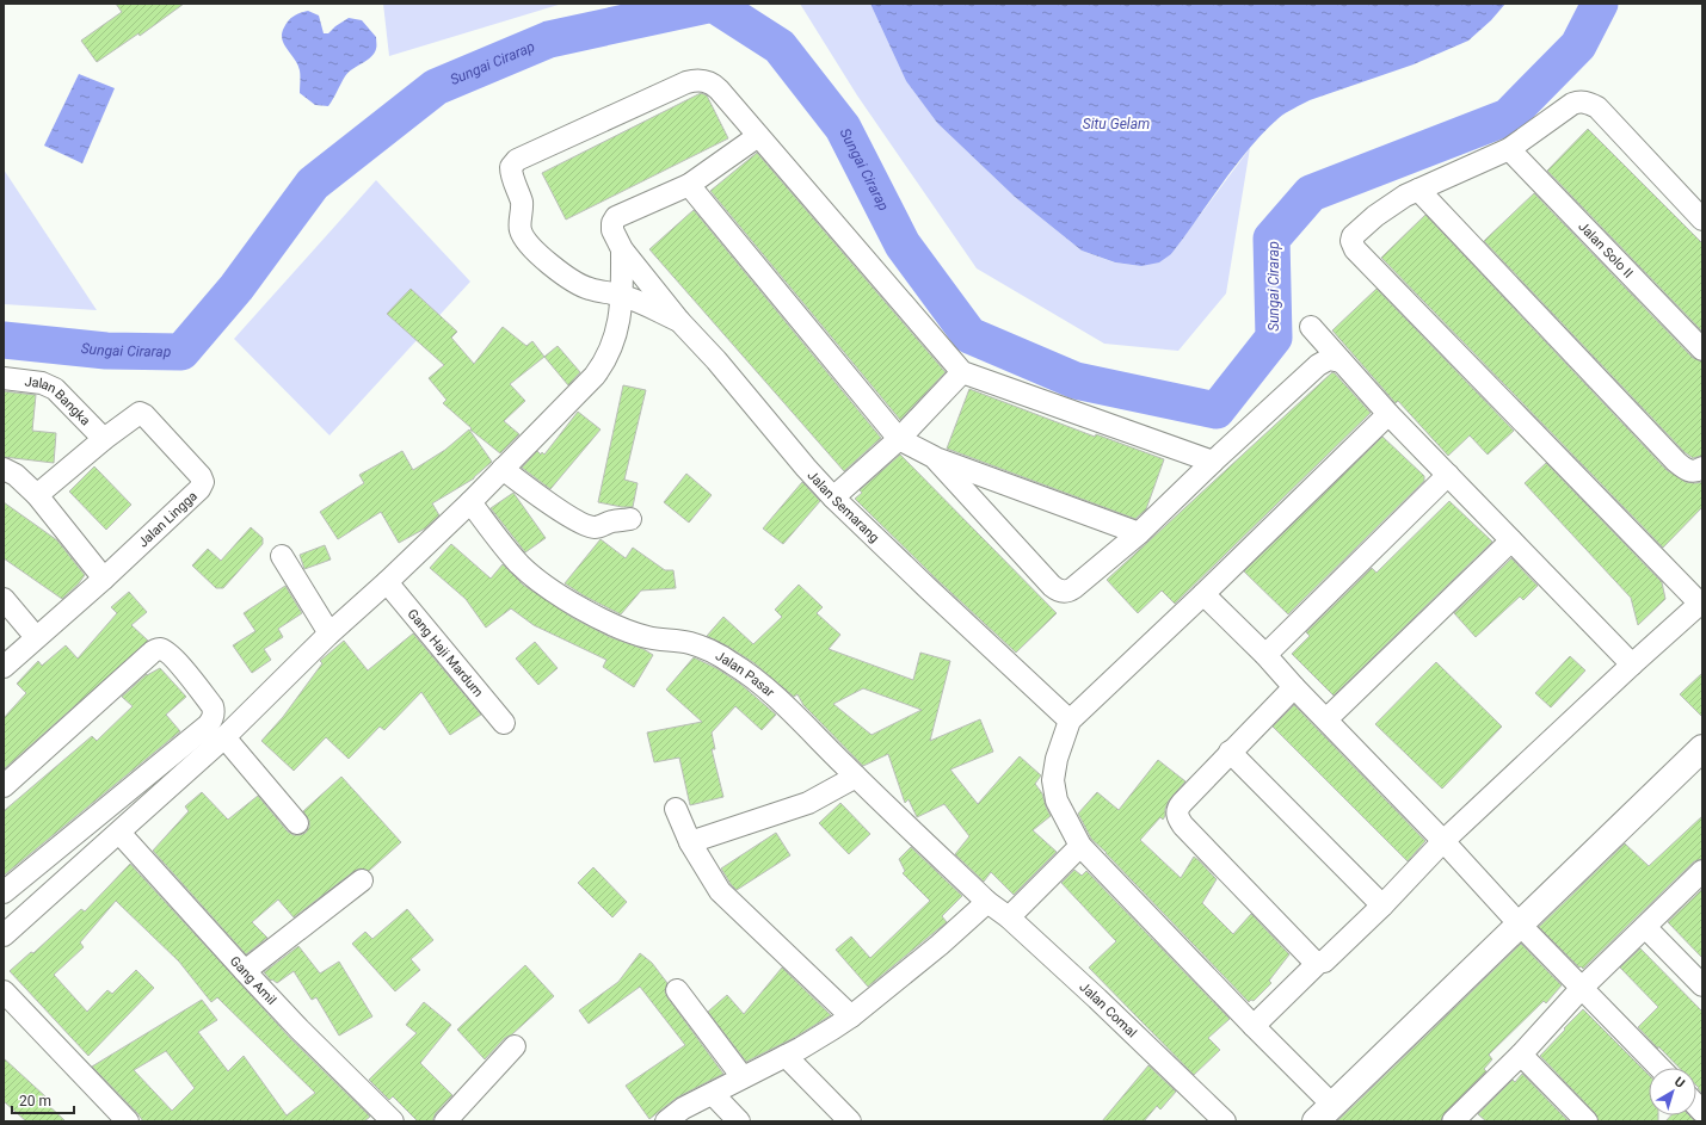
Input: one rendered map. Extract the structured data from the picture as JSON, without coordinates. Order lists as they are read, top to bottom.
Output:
{
  "streets": {
    "street": [
      "Jalan Solo II",
      "Jalan Bangka",
      "Jalan Semarang",
      "Jalan Lingga",
      "Gang Haji Mardum",
      "Jalan Pasar",
      "Gang Amil",
      "Jalan Comal"
    ]
  },
  "crossings": [
    ["Jalan Bangka", "Jalan Lingga"],
    ["Jalan Pasar", "Jalan Comal"]
  ],
  "water": ["Sungai Cirarap", "Situ Gelam"],
  "scale_bar": "20 m",
  "north": "top right"
}
